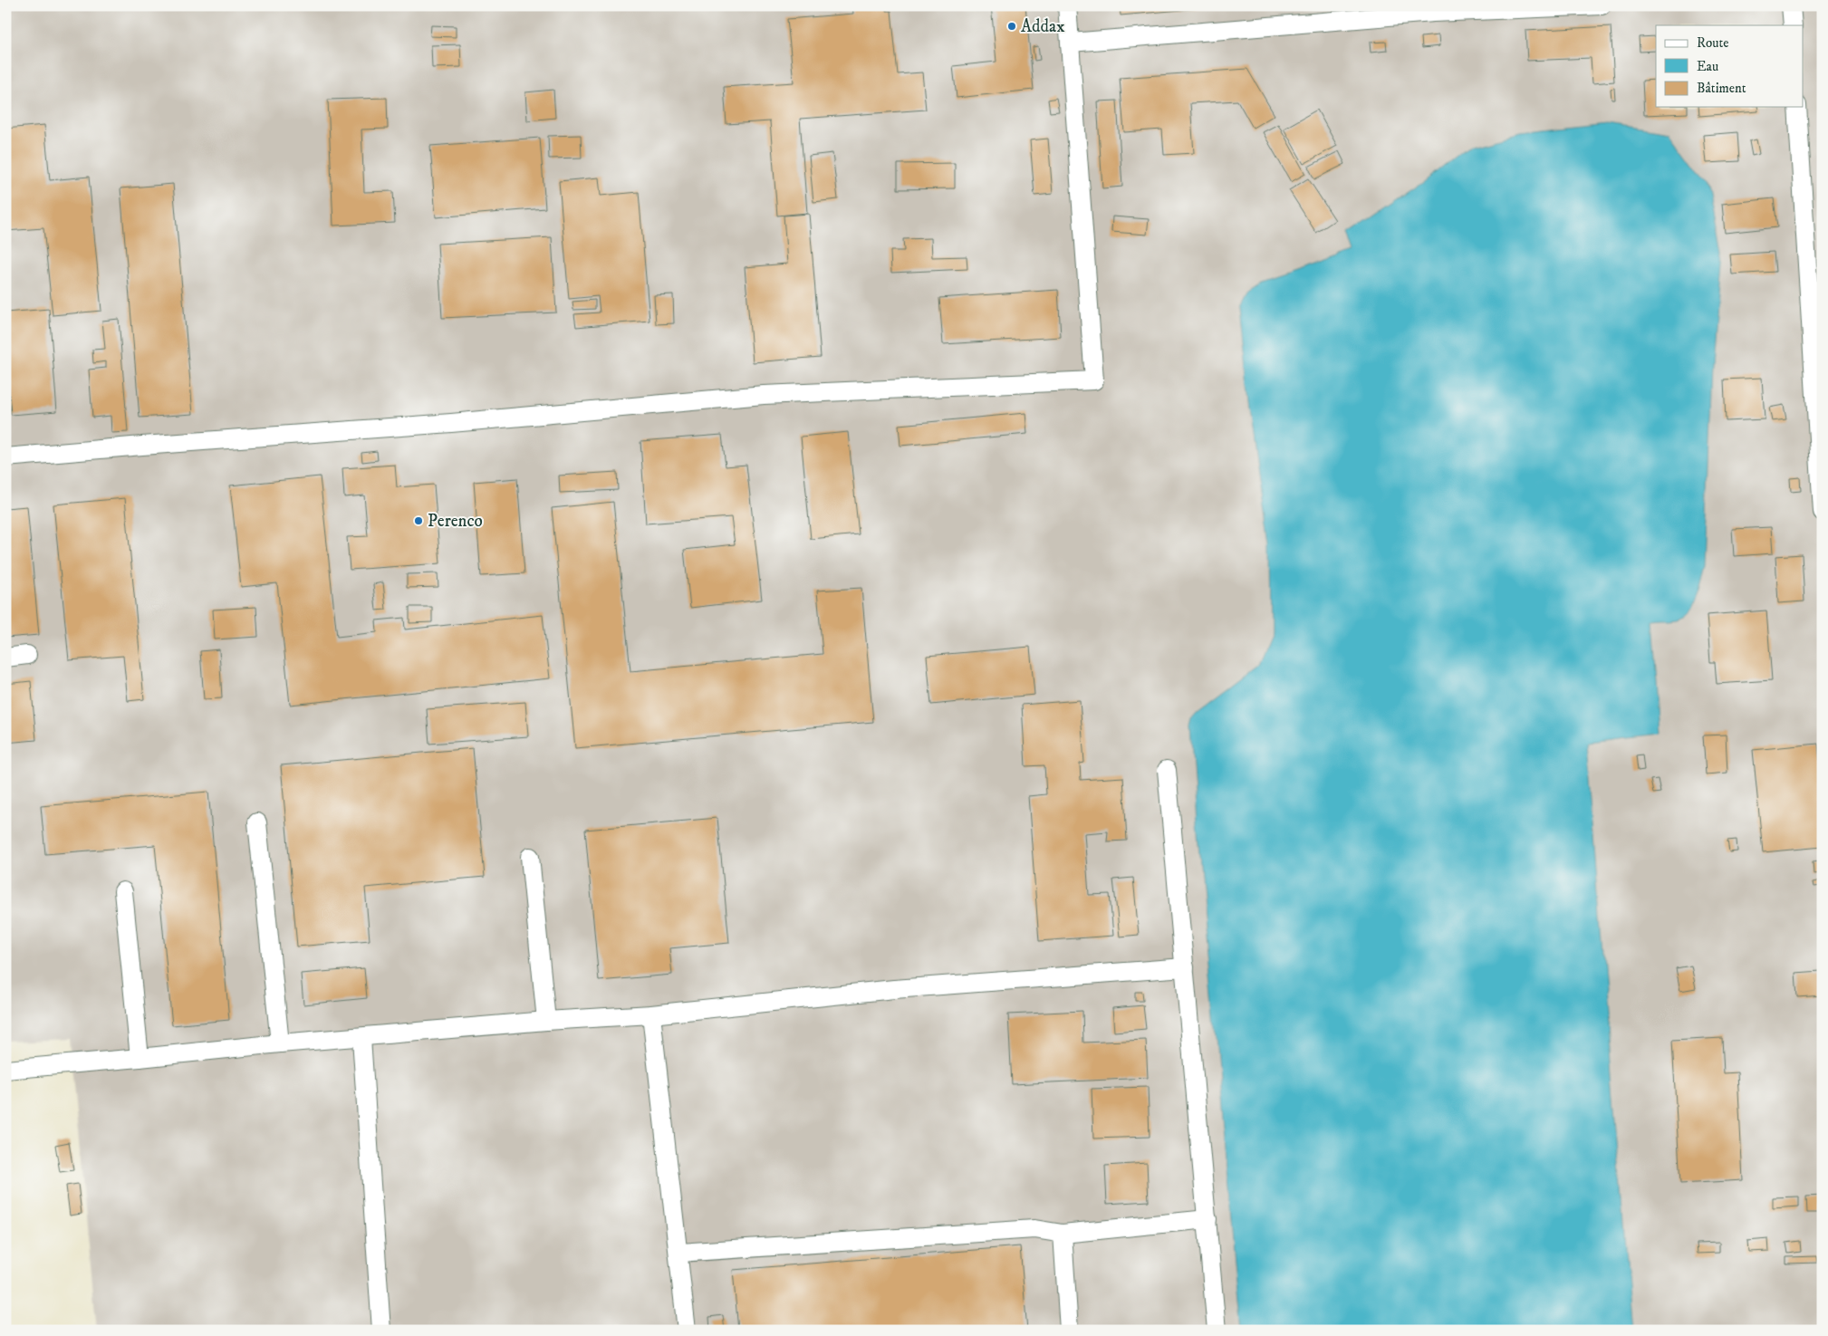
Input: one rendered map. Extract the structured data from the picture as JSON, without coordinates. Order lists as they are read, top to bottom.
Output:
{
  "places": ["Addax", "Perenco"],
  "legend": ["Route", "Eau", "Bâtiment"]
}
